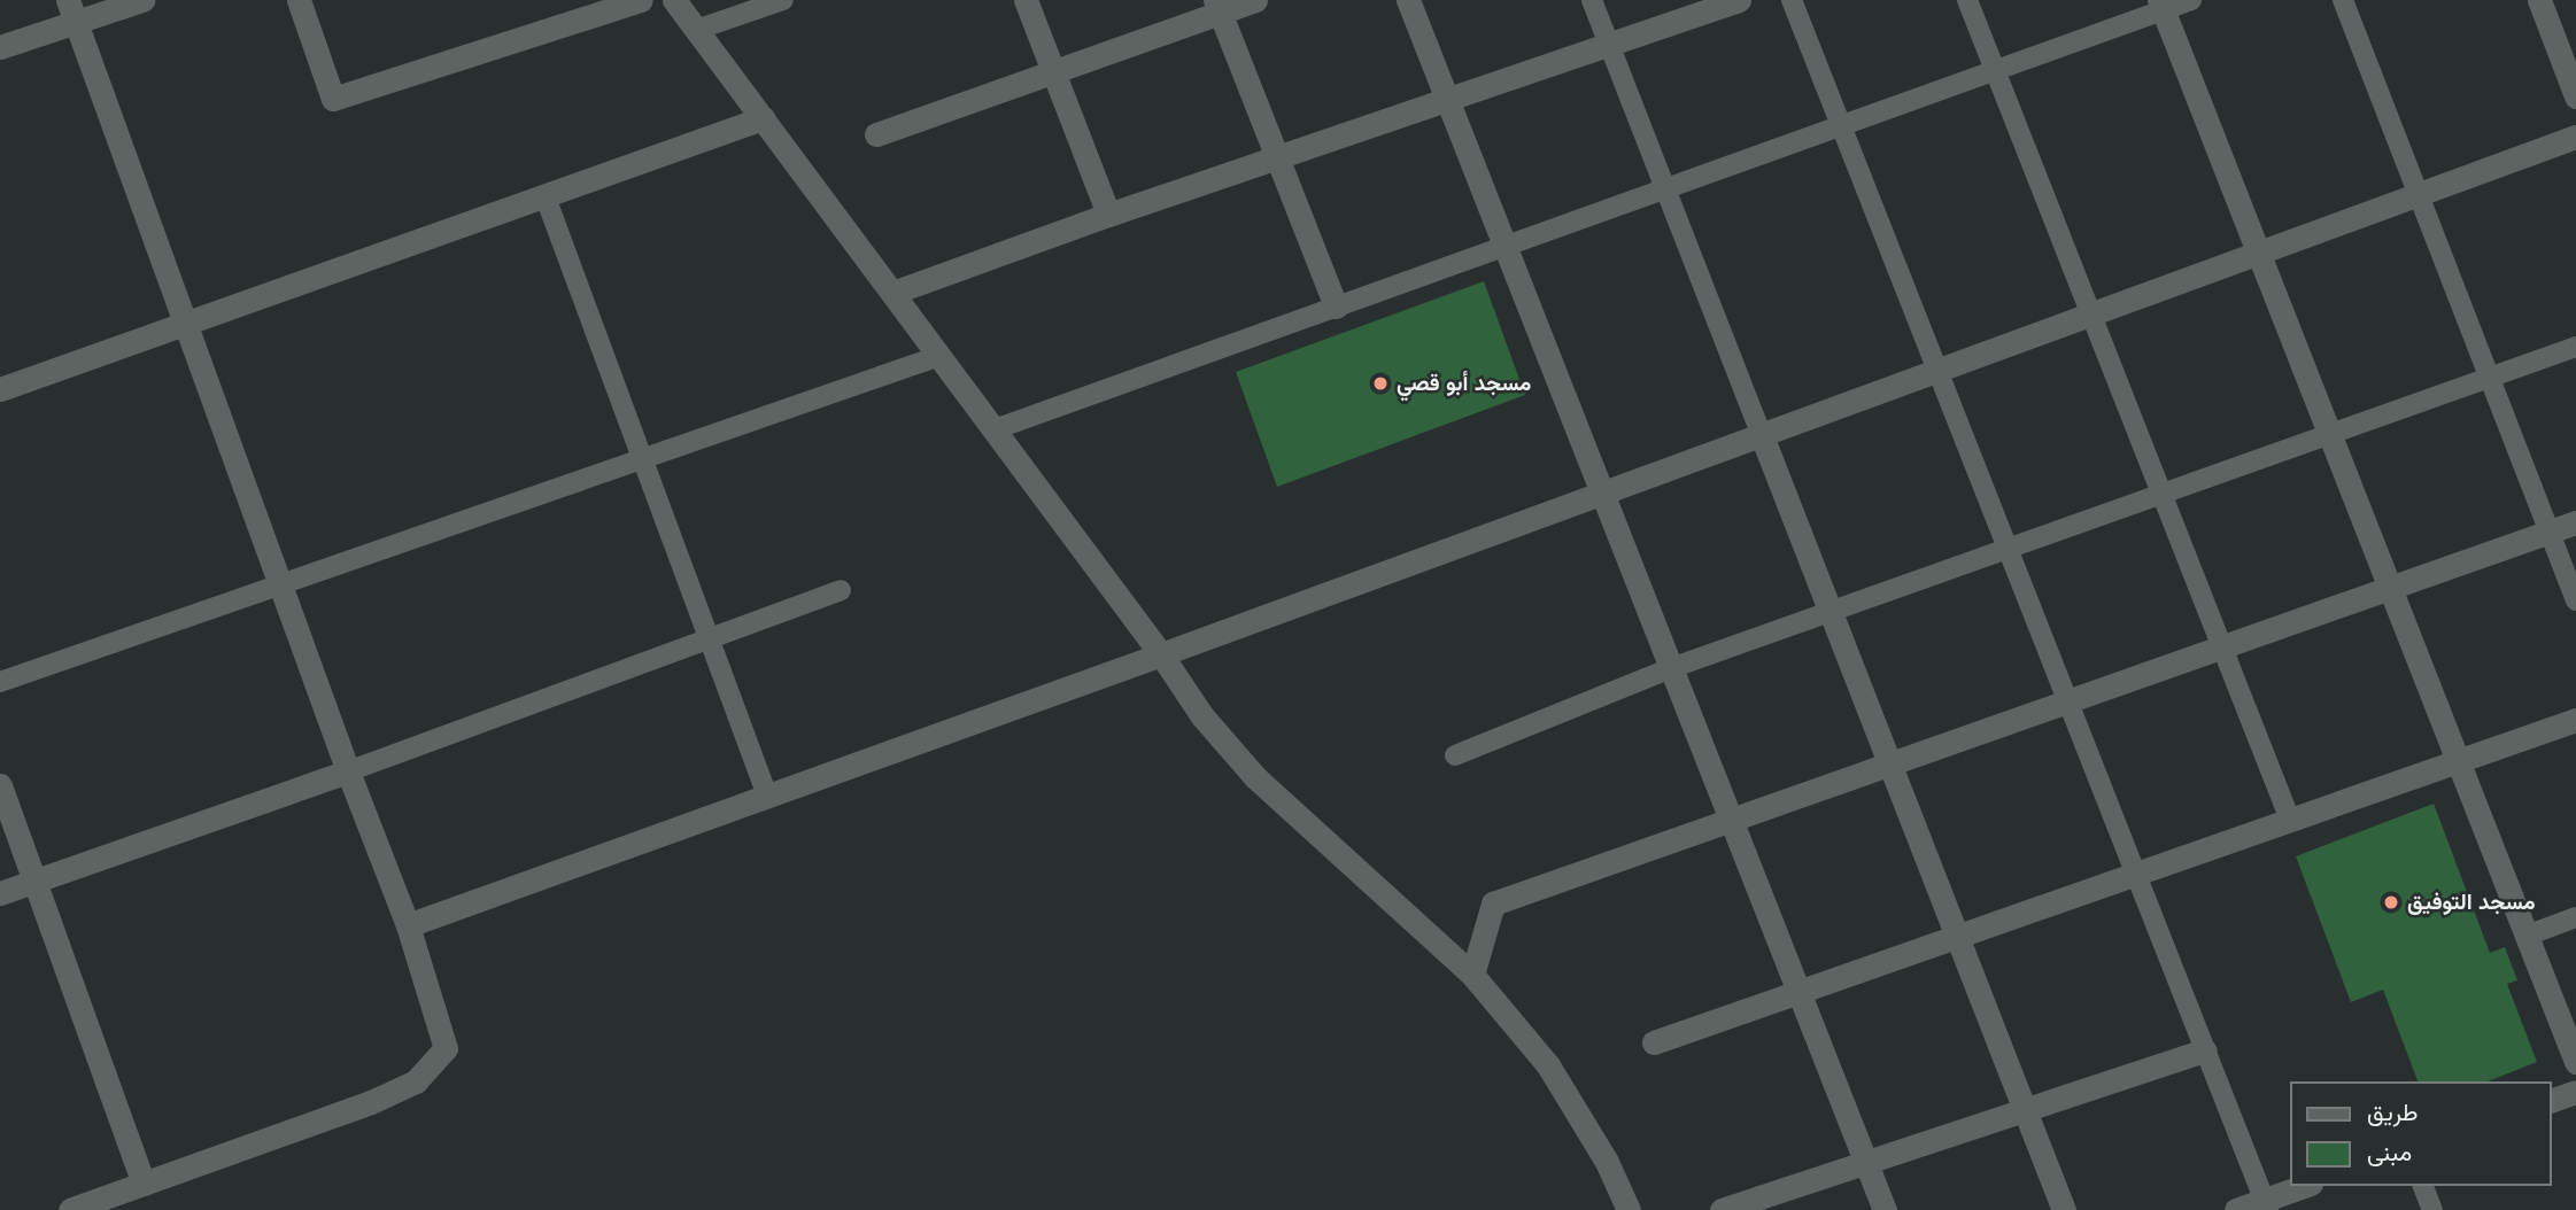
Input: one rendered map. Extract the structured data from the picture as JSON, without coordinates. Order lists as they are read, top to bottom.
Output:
{
  "places": ["مسجد أبو قصي", "مسجد التوفيق"],
  "legend": ["طريق", "مبنى"]
}
